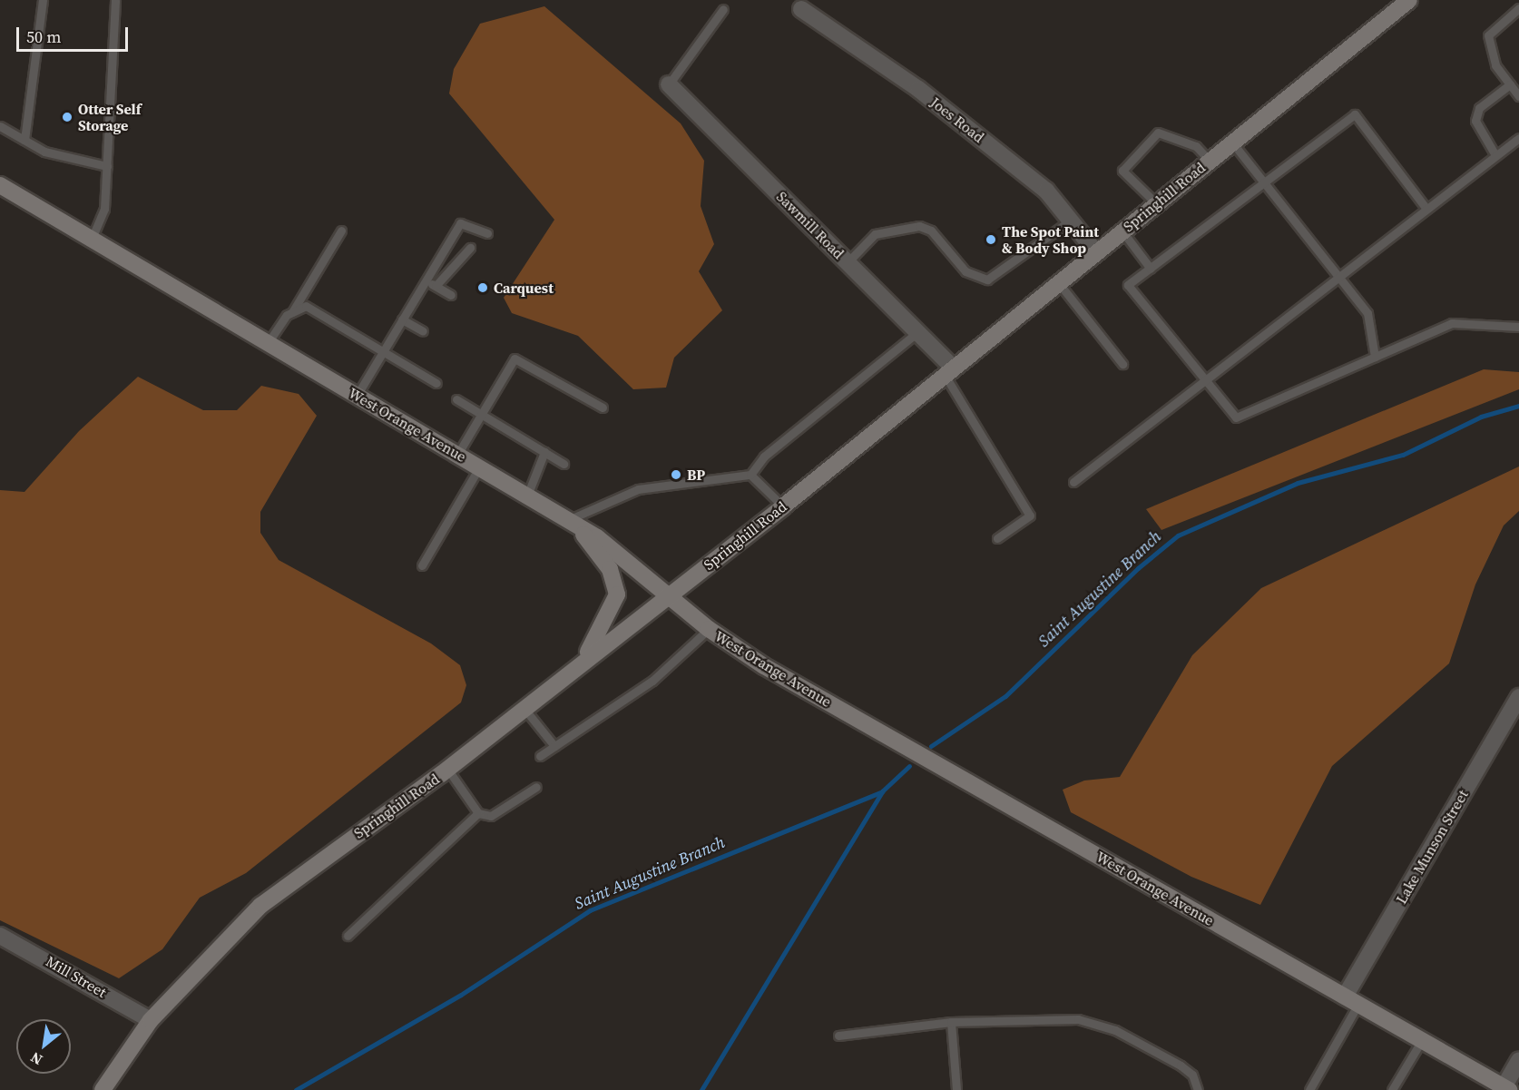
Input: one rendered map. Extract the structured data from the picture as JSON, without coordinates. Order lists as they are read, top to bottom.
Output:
{
  "streets": {
    "main road": ["Springhill Road", "West Orange Avenue"],
    "street": [
      "Joes Road",
      "Sawmill Road",
      "Lake Munson Street",
      "Mill Street"
    ]
  },
  "crossings": [
    ["Joes Road", "Springhill Road"],
    ["Springhill Road", "Sawmill Road"],
    ["Springhill Road", "West Orange Avenue"],
    ["Springhill Road", "Mill Street"],
    ["West Orange Avenue", "Lake Munson Street"]
  ],
  "water": ["Saint Augustine Branch"],
  "places": [
    "Otter Self Storage",
    "The Spot Paint & Body Shop",
    "Carquest",
    "BP"
  ],
  "scale_bar": "50 m",
  "north": "bottom left"
}
